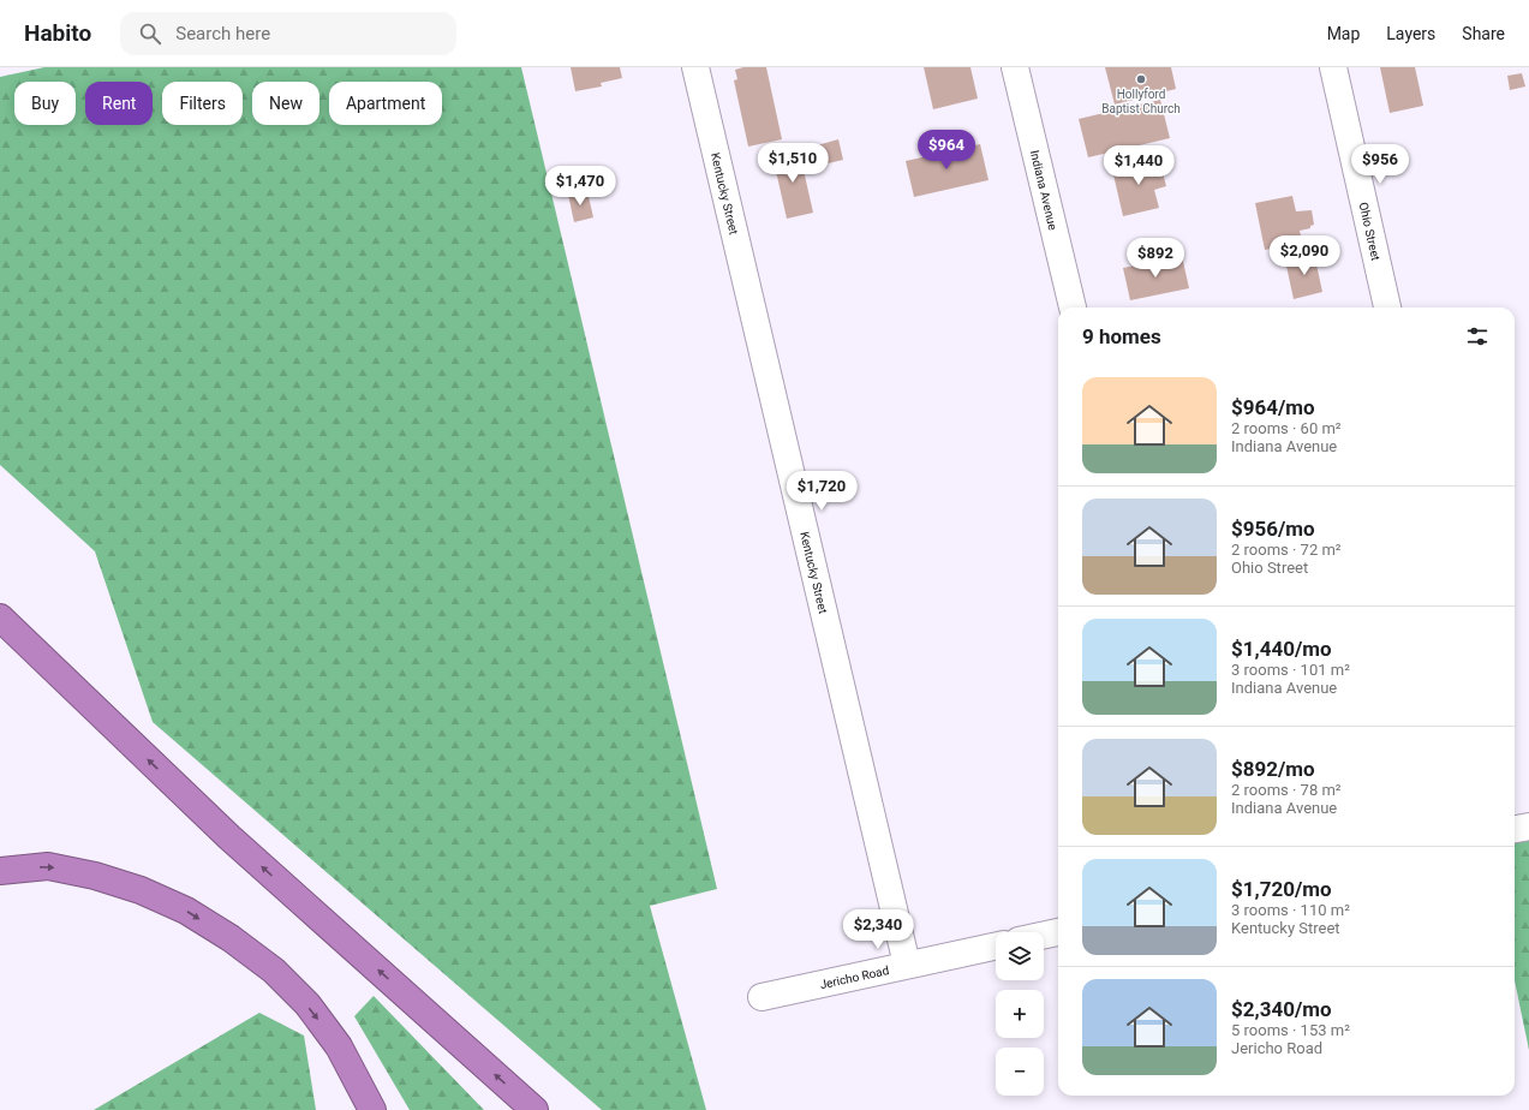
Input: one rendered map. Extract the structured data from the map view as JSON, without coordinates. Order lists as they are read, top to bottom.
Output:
{
  "streets": {
    "street": [
      "Indiana Avenue",
      "Kentucky Street",
      "Ohio Street",
      "Jericho Road"
    ]
  },
  "crossings": [
    ["Kentucky Street", "Jericho Road"]
  ],
  "places": ["Hollyford Baptist Church"],
  "page": {
    "header": "Habito",
    "search": "Search here",
    "nav": ["Map", "Layers", "Share"],
    "chip": [
      "Buy",
      "Rent",
      "Filters",
      "New",
      "Apartment"
    ],
    "price": [
      "$964",
      "$1,510",
      "$956",
      "$1,440",
      "$1,470",
      "$2,090",
      "$892",
      "$1,720",
      "$2,340"
    ],
    "heading": "9 homes",
    "list": [
      {
        "name": "$964/mo",
        "note": "2 rooms · 60 m² · Indiana Avenue"
      },
      {
        "name": "$956/mo",
        "note": "2 rooms · 72 m² · Ohio Street"
      },
      {
        "name": "$1,440/mo",
        "note": "3 rooms · 101 m² · Indiana Avenue"
      },
      {
        "name": "$892/mo",
        "note": "2 rooms · 78 m² · Indiana Avenue"
      },
      {
        "name": "$1,720/mo",
        "note": "3 rooms · 110 m² · Kentucky Street"
      },
      {
        "name": "$2,340/mo",
        "note": "5 rooms · 153 m² · Jericho Road"
      }
    ],
    "map_buttons": ["+", "−"]
  }
}
